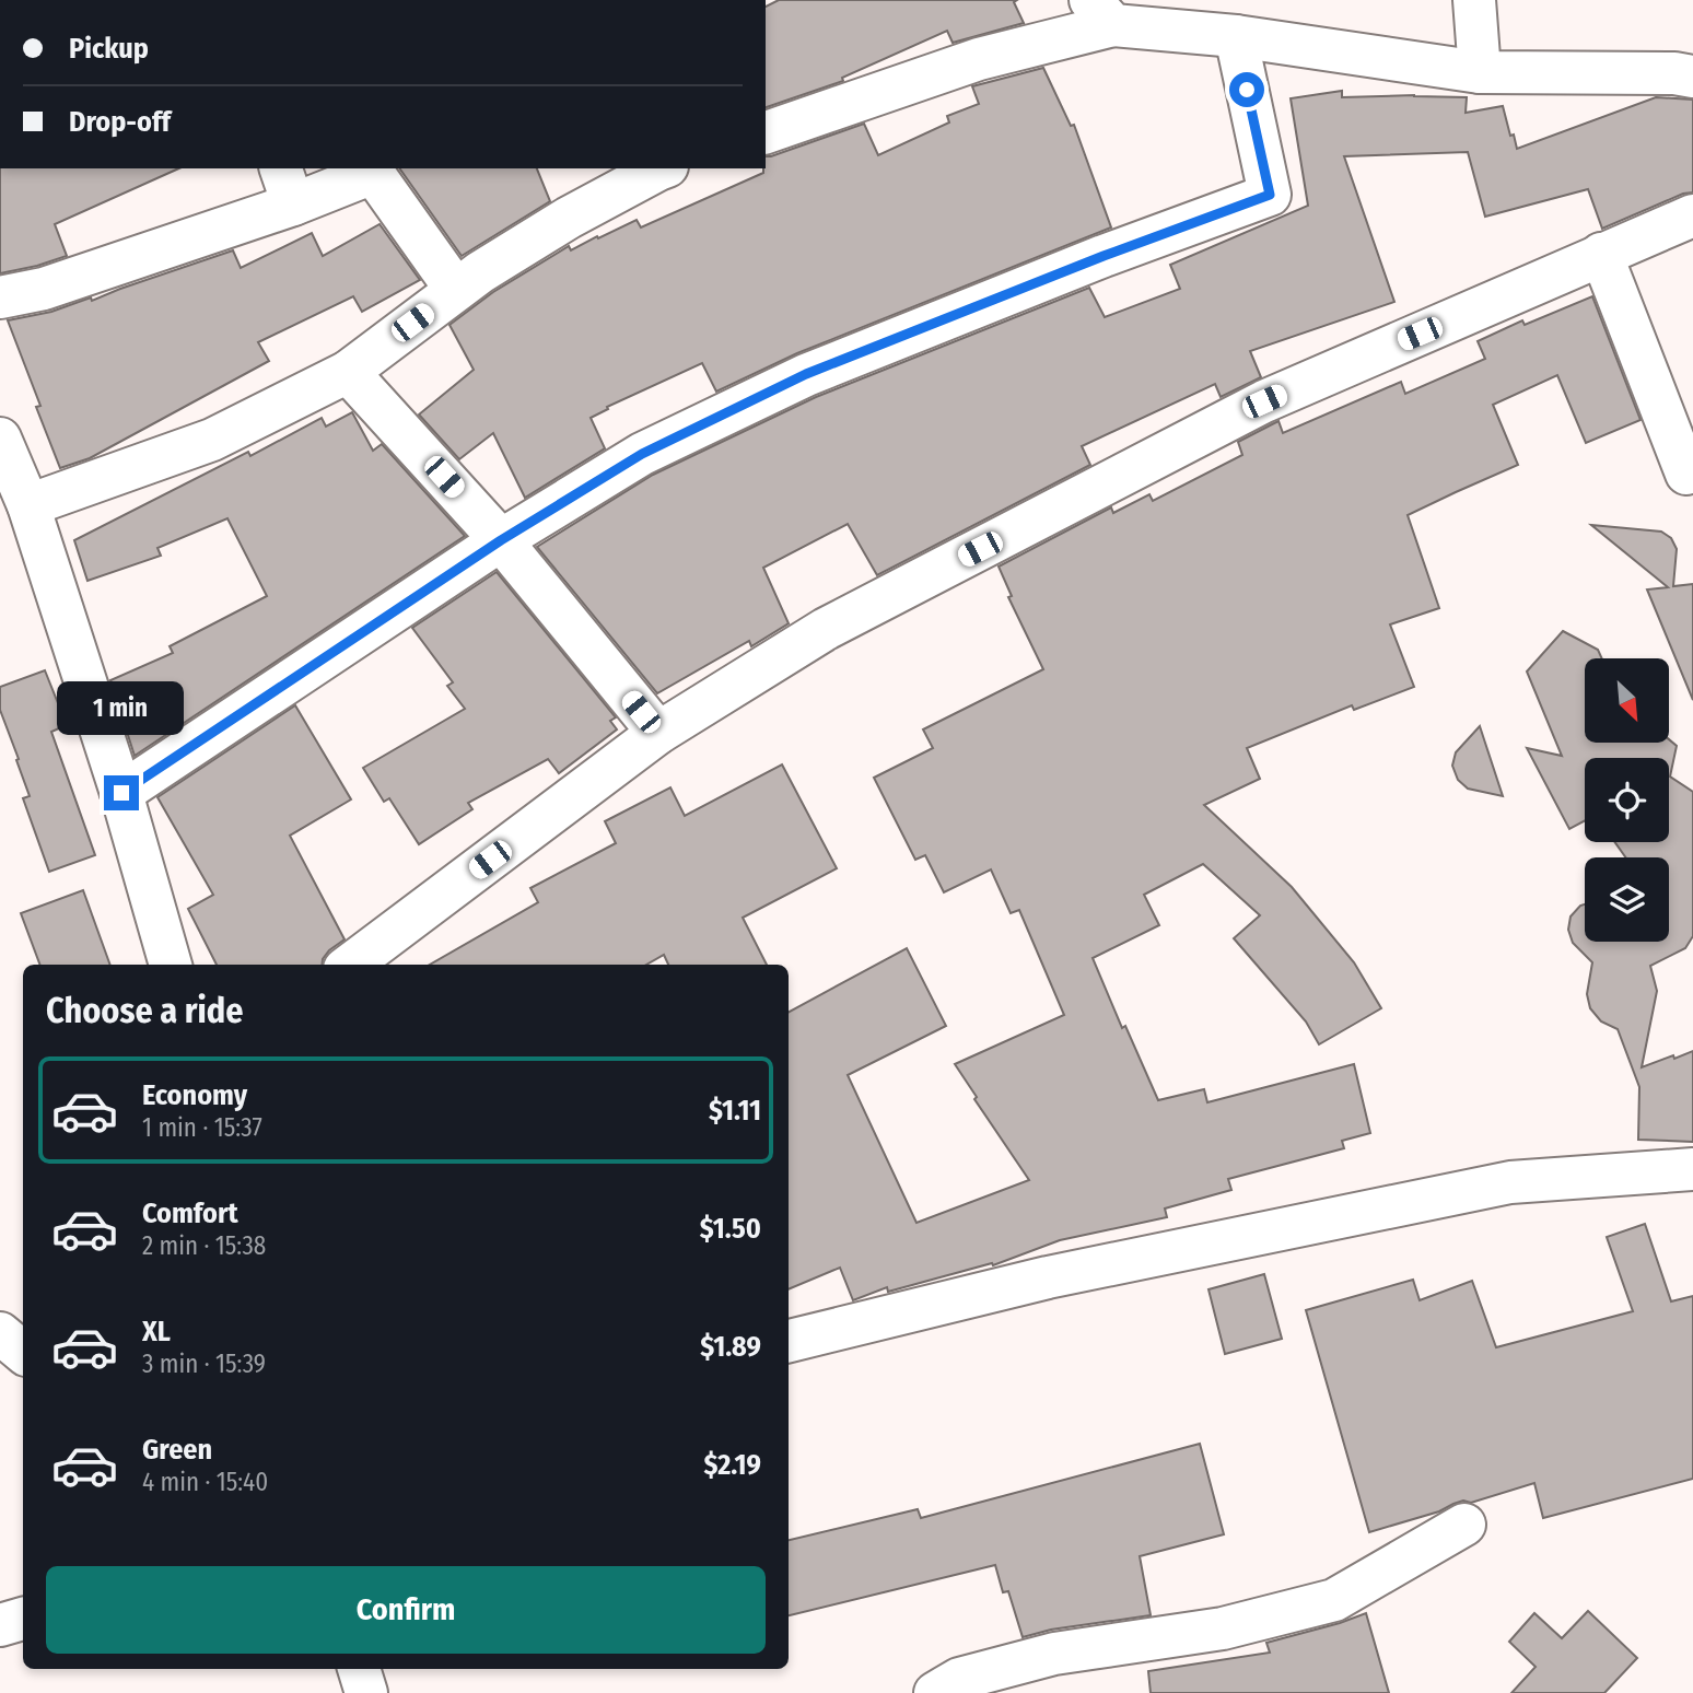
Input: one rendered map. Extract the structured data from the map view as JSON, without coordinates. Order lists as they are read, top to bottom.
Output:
{
  "north": "bottom right",
  "page": {
    "banner": ["Pickup", "Drop-off"],
    "bubble": "1 min",
    "heading": "Choose a ride",
    "list": [
      {
        "name": "Economy",
        "note": "1 min · 15:37",
        "value": "$1.11"
      },
      {
        "name": "Comfort",
        "note": "2 min · 15:38",
        "value": "$1.50"
      },
      {
        "name": "XL",
        "note": "3 min · 15:39",
        "value": "$1.89"
      },
      {
        "name": "Green",
        "note": "4 min · 15:40",
        "value": "$2.19"
      }
    ],
    "buttons": "Confirm"
  }
}
